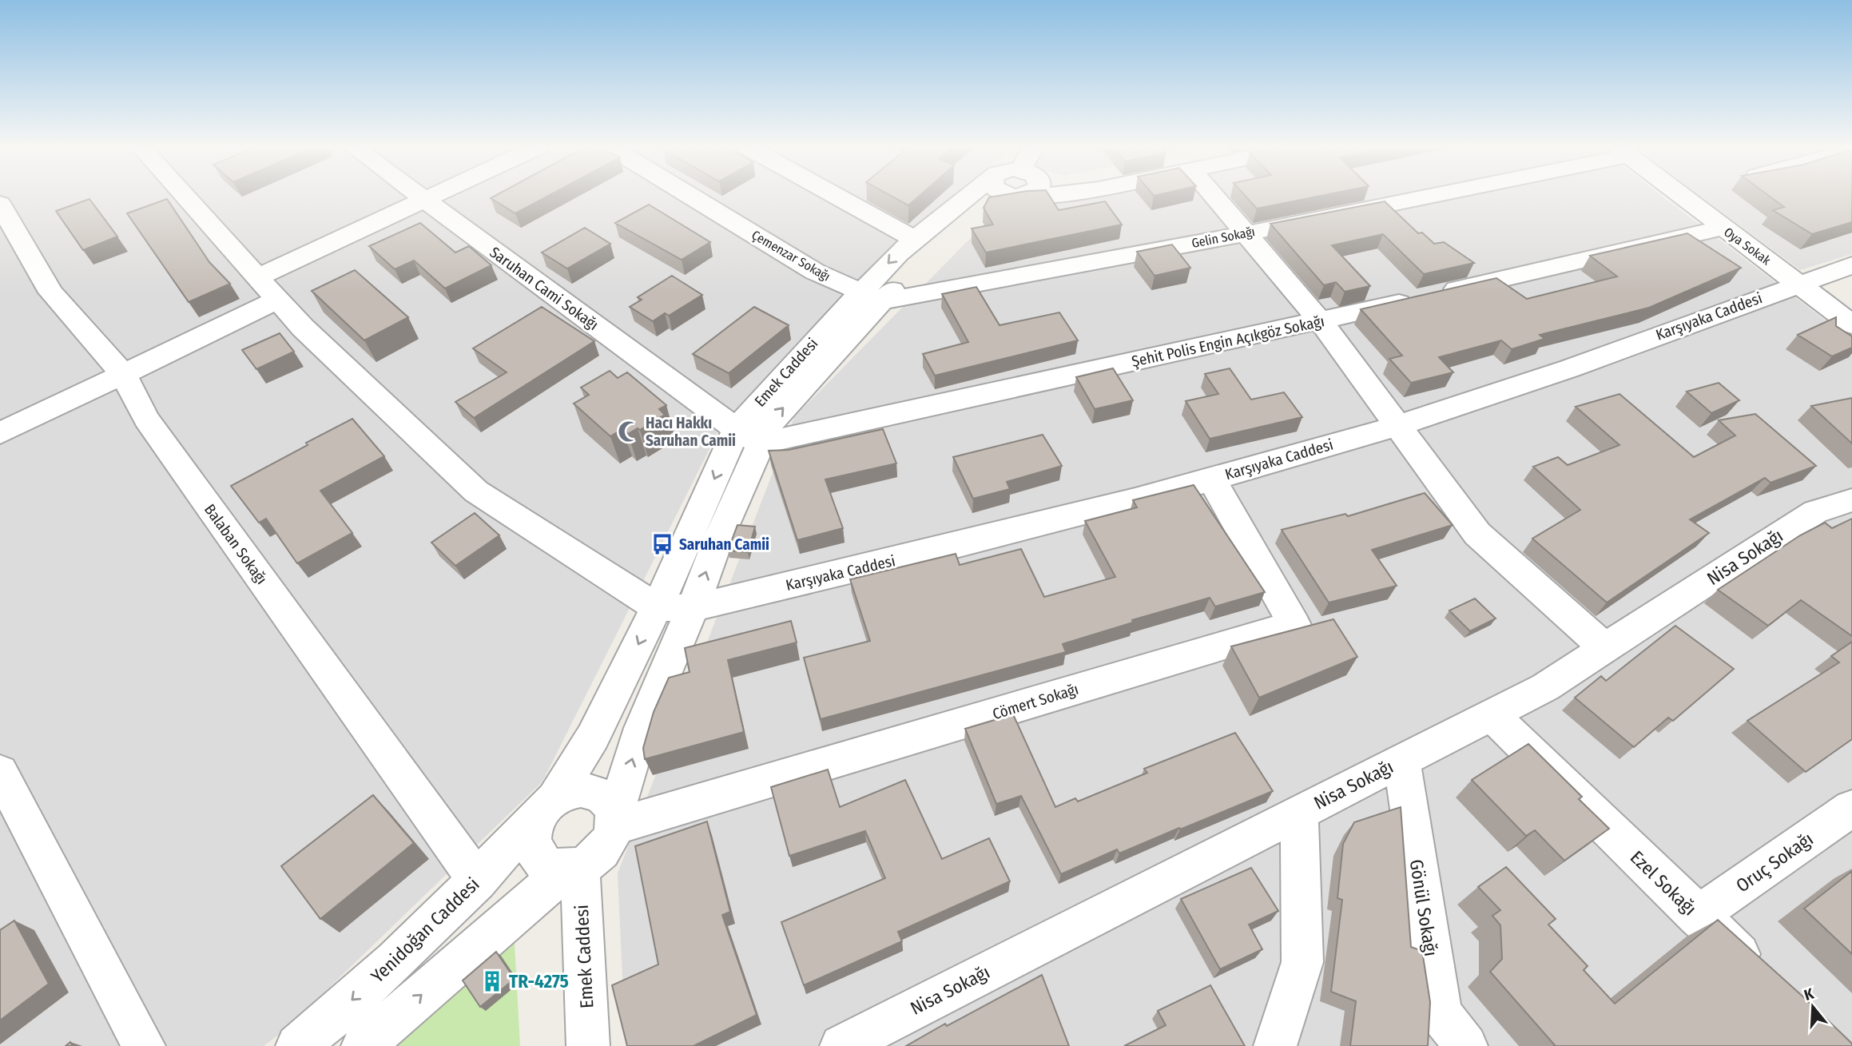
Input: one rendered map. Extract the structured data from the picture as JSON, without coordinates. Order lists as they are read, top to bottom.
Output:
{
  "streets": {
    "street": [
      "Gelin Sokağı",
      "Oya Sokak",
      "Çemenzar Sokağı",
      "Saruhan Cami Sokağı",
      "Karşıyaka Caddesi",
      "Şehit Polis Engin Açıkgöz Sokağı",
      "Emek Caddesi",
      "Balaban Sokağı",
      "Nisa Sokağı",
      "Cömert Sokağı",
      "Oruç Sokağı",
      "Ezel Sokağı",
      "Gönül Sokağı",
      "Yenidoğan Caddesi"
    ]
  },
  "crossings": [
    ["Gelin Sokağı", "Çemenzar Sokağı"],
    ["Gelin Sokağı", "Emek Caddesi"],
    ["Oya Sokak", "Karşıyaka Caddesi"],
    ["Oya Sokak", "Şehit Polis Engin Açıkgöz Sokağı"],
    ["Çemenzar Sokağı", "Emek Caddesi"],
    ["Saruhan Cami Sokağı", "Şehit Polis Engin Açıkgöz Sokağı"],
    ["Saruhan Cami Sokağı", "Emek Caddesi"],
    ["Karşıyaka Caddesi", "Emek Caddesi"],
    ["Karşıyaka Caddesi", "Cömert Sokağı"],
    ["Şehit Polis Engin Açıkgöz Sokağı", "Emek Caddesi"],
    ["Emek Caddesi", "Cömert Sokağı"],
    ["Emek Caddesi", "Yenidoğan Caddesi"],
    ["Balaban Sokağı", "Yenidoğan Caddesi"],
    ["Nisa Sokağı", "Ezel Sokağı"],
    ["Nisa Sokağı", "Gönül Sokağı"],
    ["Cömert Sokağı", "Yenidoğan Caddesi"],
    ["Oruç Sokağı", "Ezel Sokağı"]
  ],
  "places": {
    "mosque": ["Hacı Hakkı Saruhan Camii"],
    "bus stop": ["Saruhan Camii"],
    "building": ["TR-4275"]
  },
  "north": "top"
}
